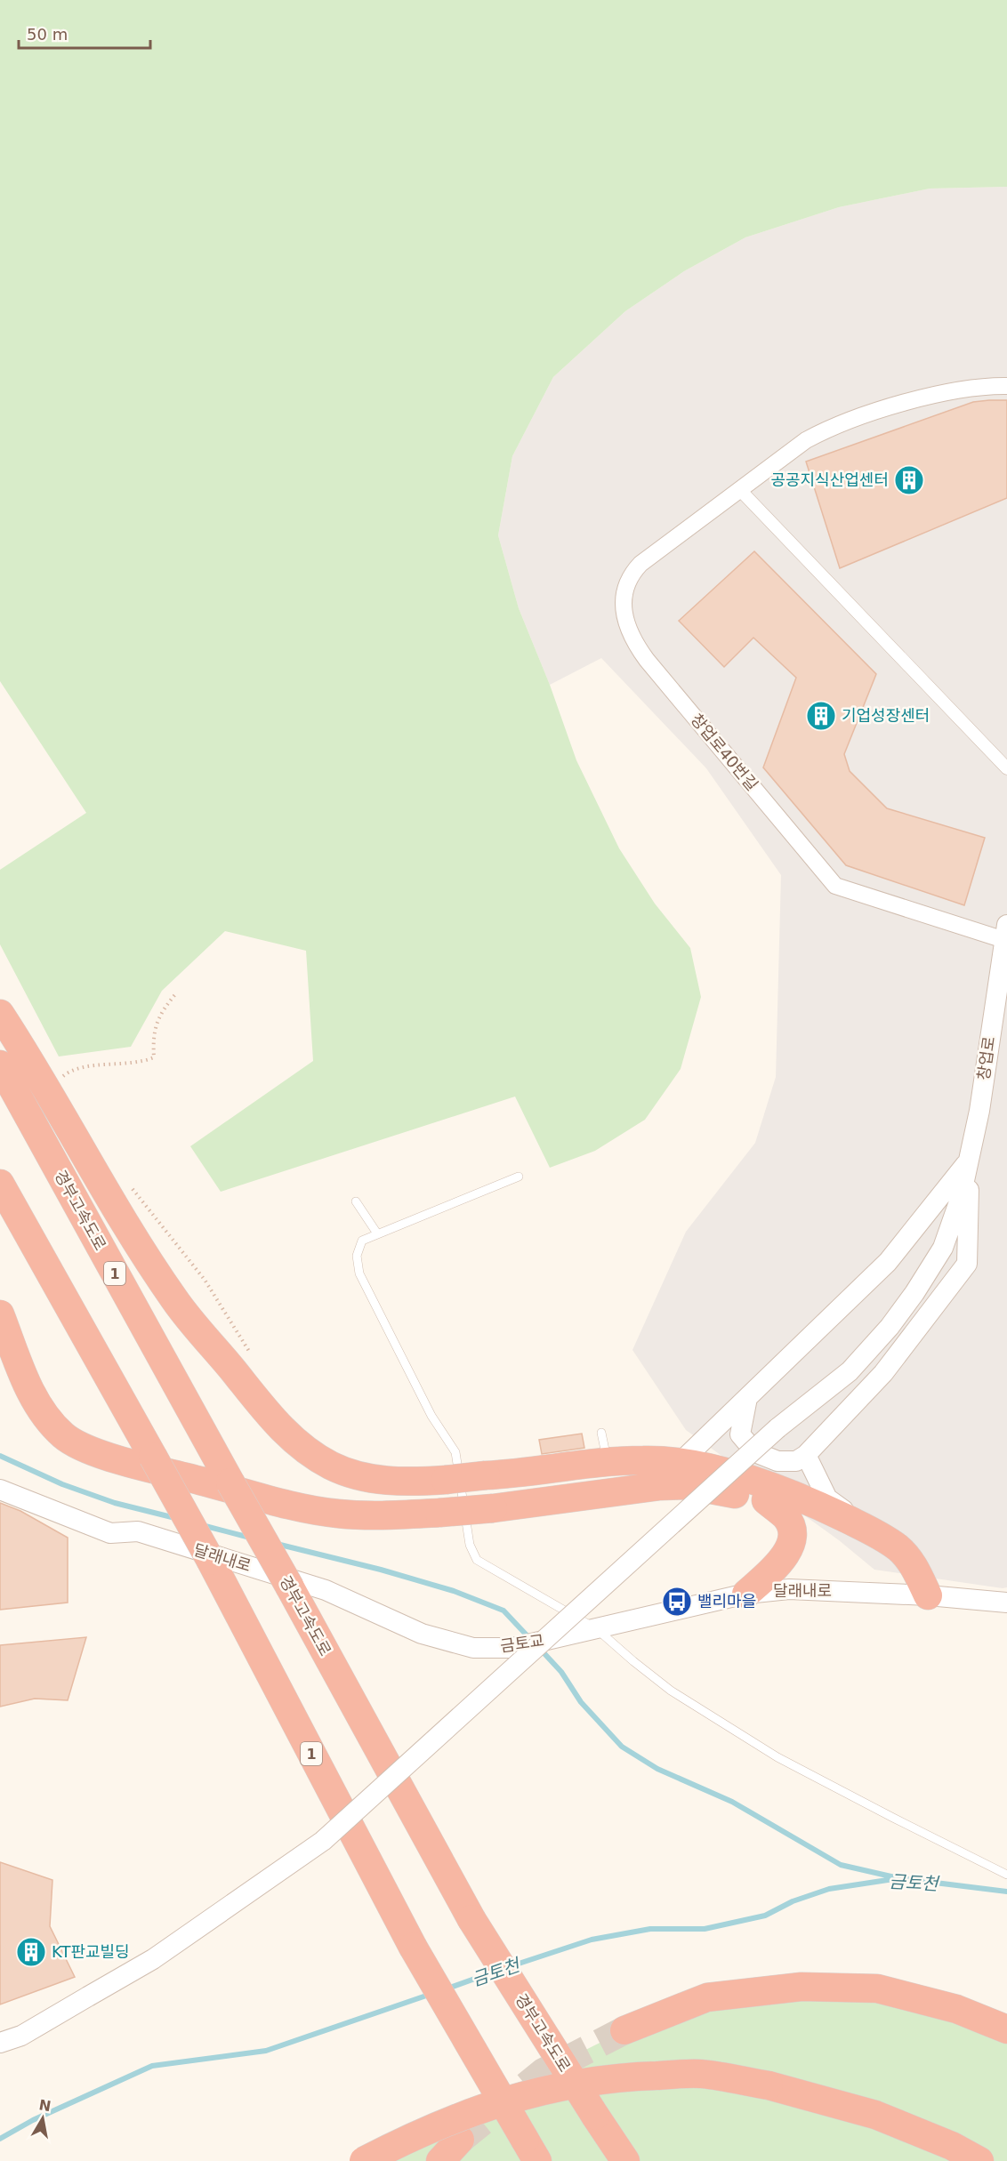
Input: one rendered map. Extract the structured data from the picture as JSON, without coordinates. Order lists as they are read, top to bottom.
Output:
{
  "streets": {
    "highway": ["경부고속도로", "1"],
    "street": [
      "창업로40번길",
      "창업로",
      "달래내로",
      "금토교"
    ]
  },
  "crossings": [
    ["창업로40번길", "창업로"],
    ["달래내로", "금토교"]
  ],
  "water": ["금토천"],
  "places": {
    "building": ["공공지식산업센터", "기업성장센터", "KT판교빌딩"],
    "bus stop": ["밸리마을"]
  },
  "scale_bar": "50 m",
  "north": "top"
}
